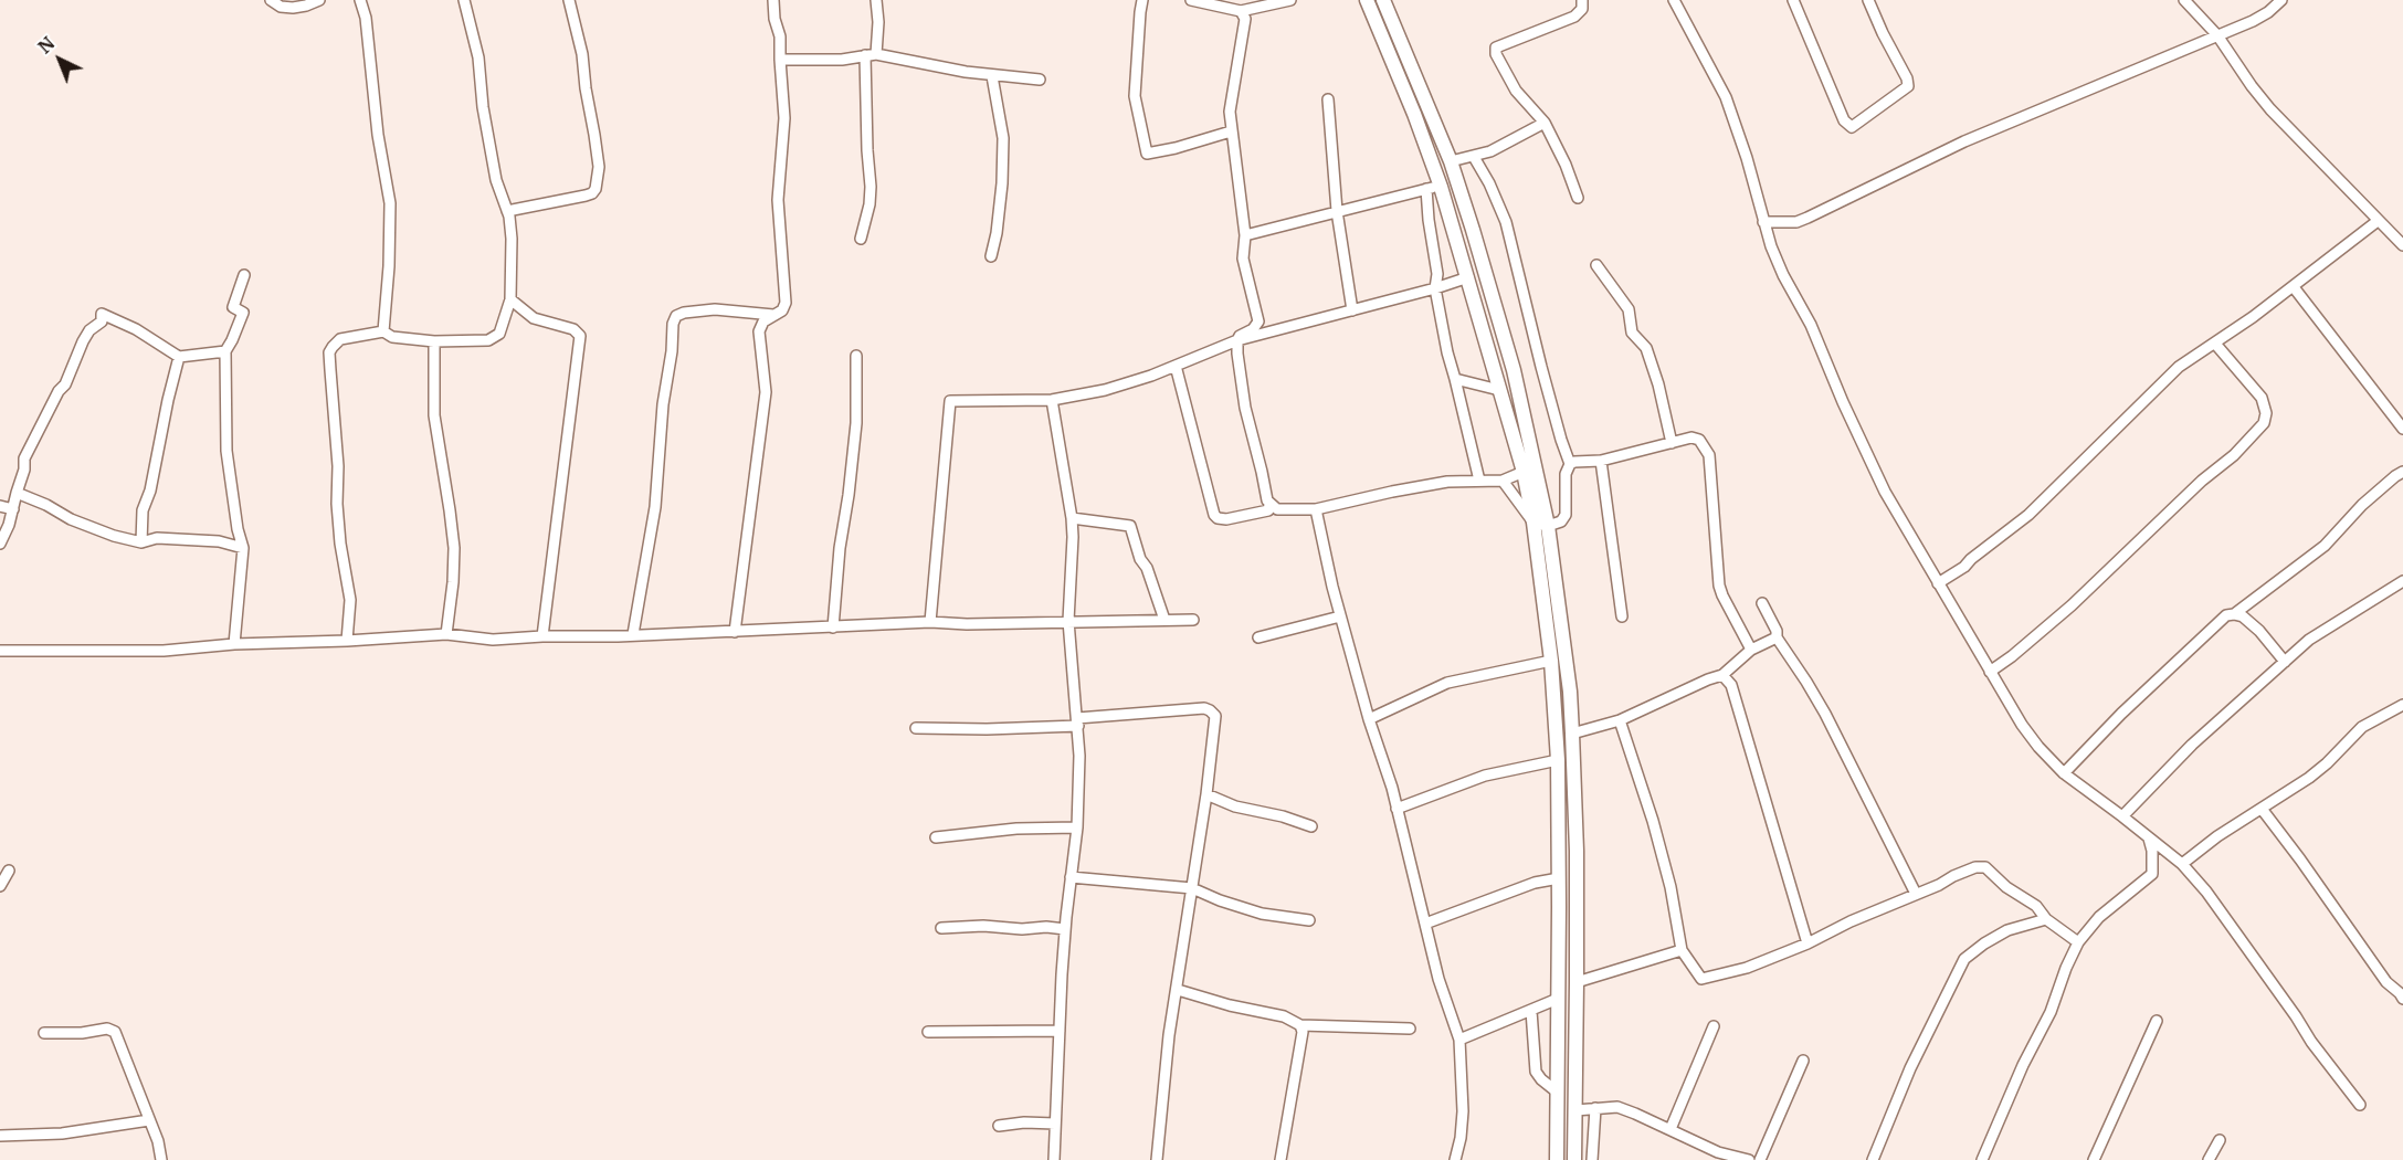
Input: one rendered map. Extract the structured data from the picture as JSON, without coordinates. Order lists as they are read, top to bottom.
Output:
{
  "north": "top left"
}
